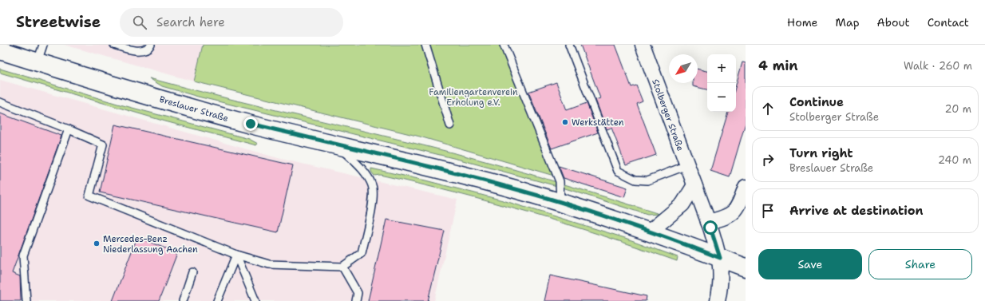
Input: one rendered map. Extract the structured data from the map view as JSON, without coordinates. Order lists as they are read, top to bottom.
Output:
{
  "streets": {
    "main road": ["Breslauer Straße"],
    "street": ["Stolberger Straße"]
  },
  "crossings": [
    ["Breslauer Straße", "Stolberger Straße"]
  ],
  "parks": ["Familiengartenverein Erholung e.V."],
  "places": ["Werkstätten", "Mercedes-Benz Niederlassung Aachen"],
  "north": "bottom left",
  "page": {
    "header": "Streetwise",
    "search": "Search here",
    "nav": [
      "Home",
      "Map",
      "About",
      "Contact"
    ],
    "heading": ["4 min", "Walk · 260 m"],
    "map_buttons": ["+", "−"],
    "list": [
      ["Continue", "Stolberger Straße", "20 m"],
      ["Turn right", "Breslauer Straße", "240 m"],
      "Arrive at destination"
    ],
    "buttons": ["Save", "Share"]
  }
}
